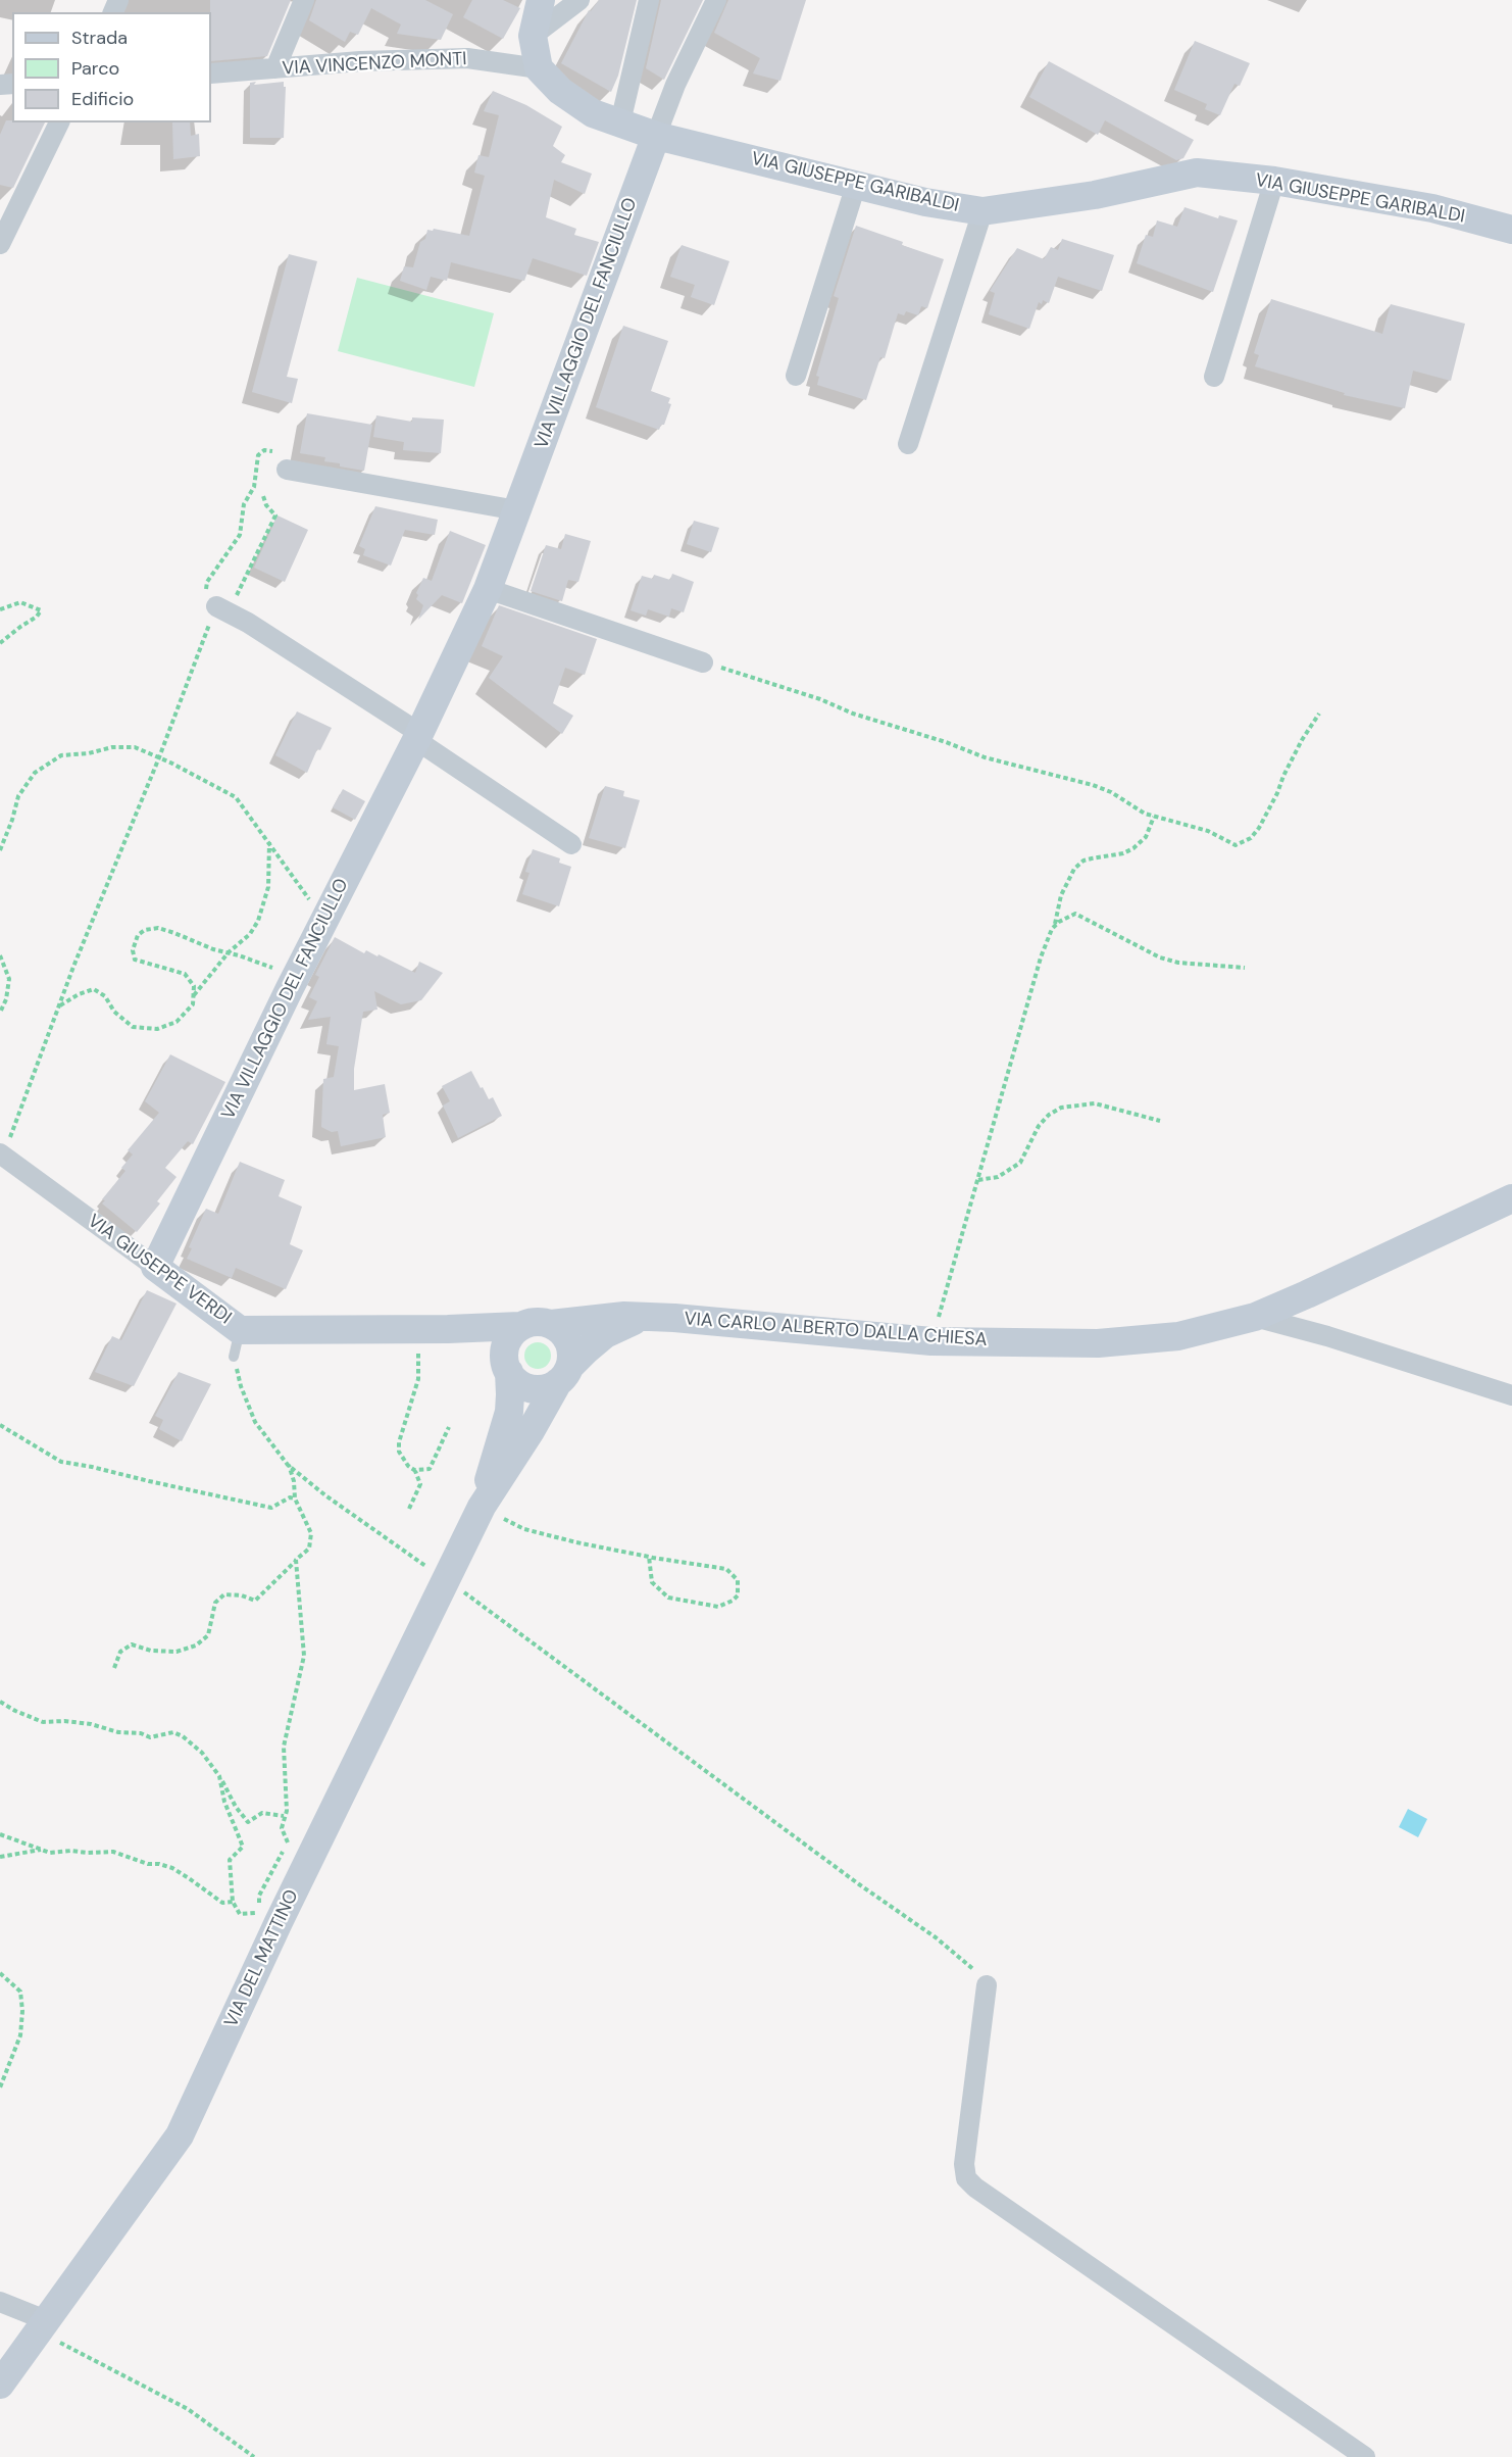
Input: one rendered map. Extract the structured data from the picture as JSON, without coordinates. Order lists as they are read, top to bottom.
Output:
{
  "streets": {
    "main road": [
      "VIA GIUSEPPE GARIBALDI",
      "VIA VILLAGGIO DEL FANCIULLO",
      "VIA GIUSEPPE VERDI",
      "VIA CARLO ALBERTO DALLA CHIESA",
      "VIA DEL MATTINO"
    ],
    "street": ["VIA VINCENZO MONTI"]
  },
  "crossings": [
    ["VIA VINCENZO MONTI", "VIA GIUSEPPE GARIBALDI"],
    ["VIA GIUSEPPE GARIBALDI", "VIA VILLAGGIO DEL FANCIULLO"],
    ["VIA VILLAGGIO DEL FANCIULLO", "VIA GIUSEPPE VERDI"],
    ["VIA GIUSEPPE VERDI", "VIA CARLO ALBERTO DALLA CHIESA"],
    ["VIA GIUSEPPE VERDI", "VIA DEL MATTINO"],
    ["VIA CARLO ALBERTO DALLA CHIESA", "VIA DEL MATTINO"]
  ],
  "legend": ["Strada", "Parco", "Edificio"]
}
